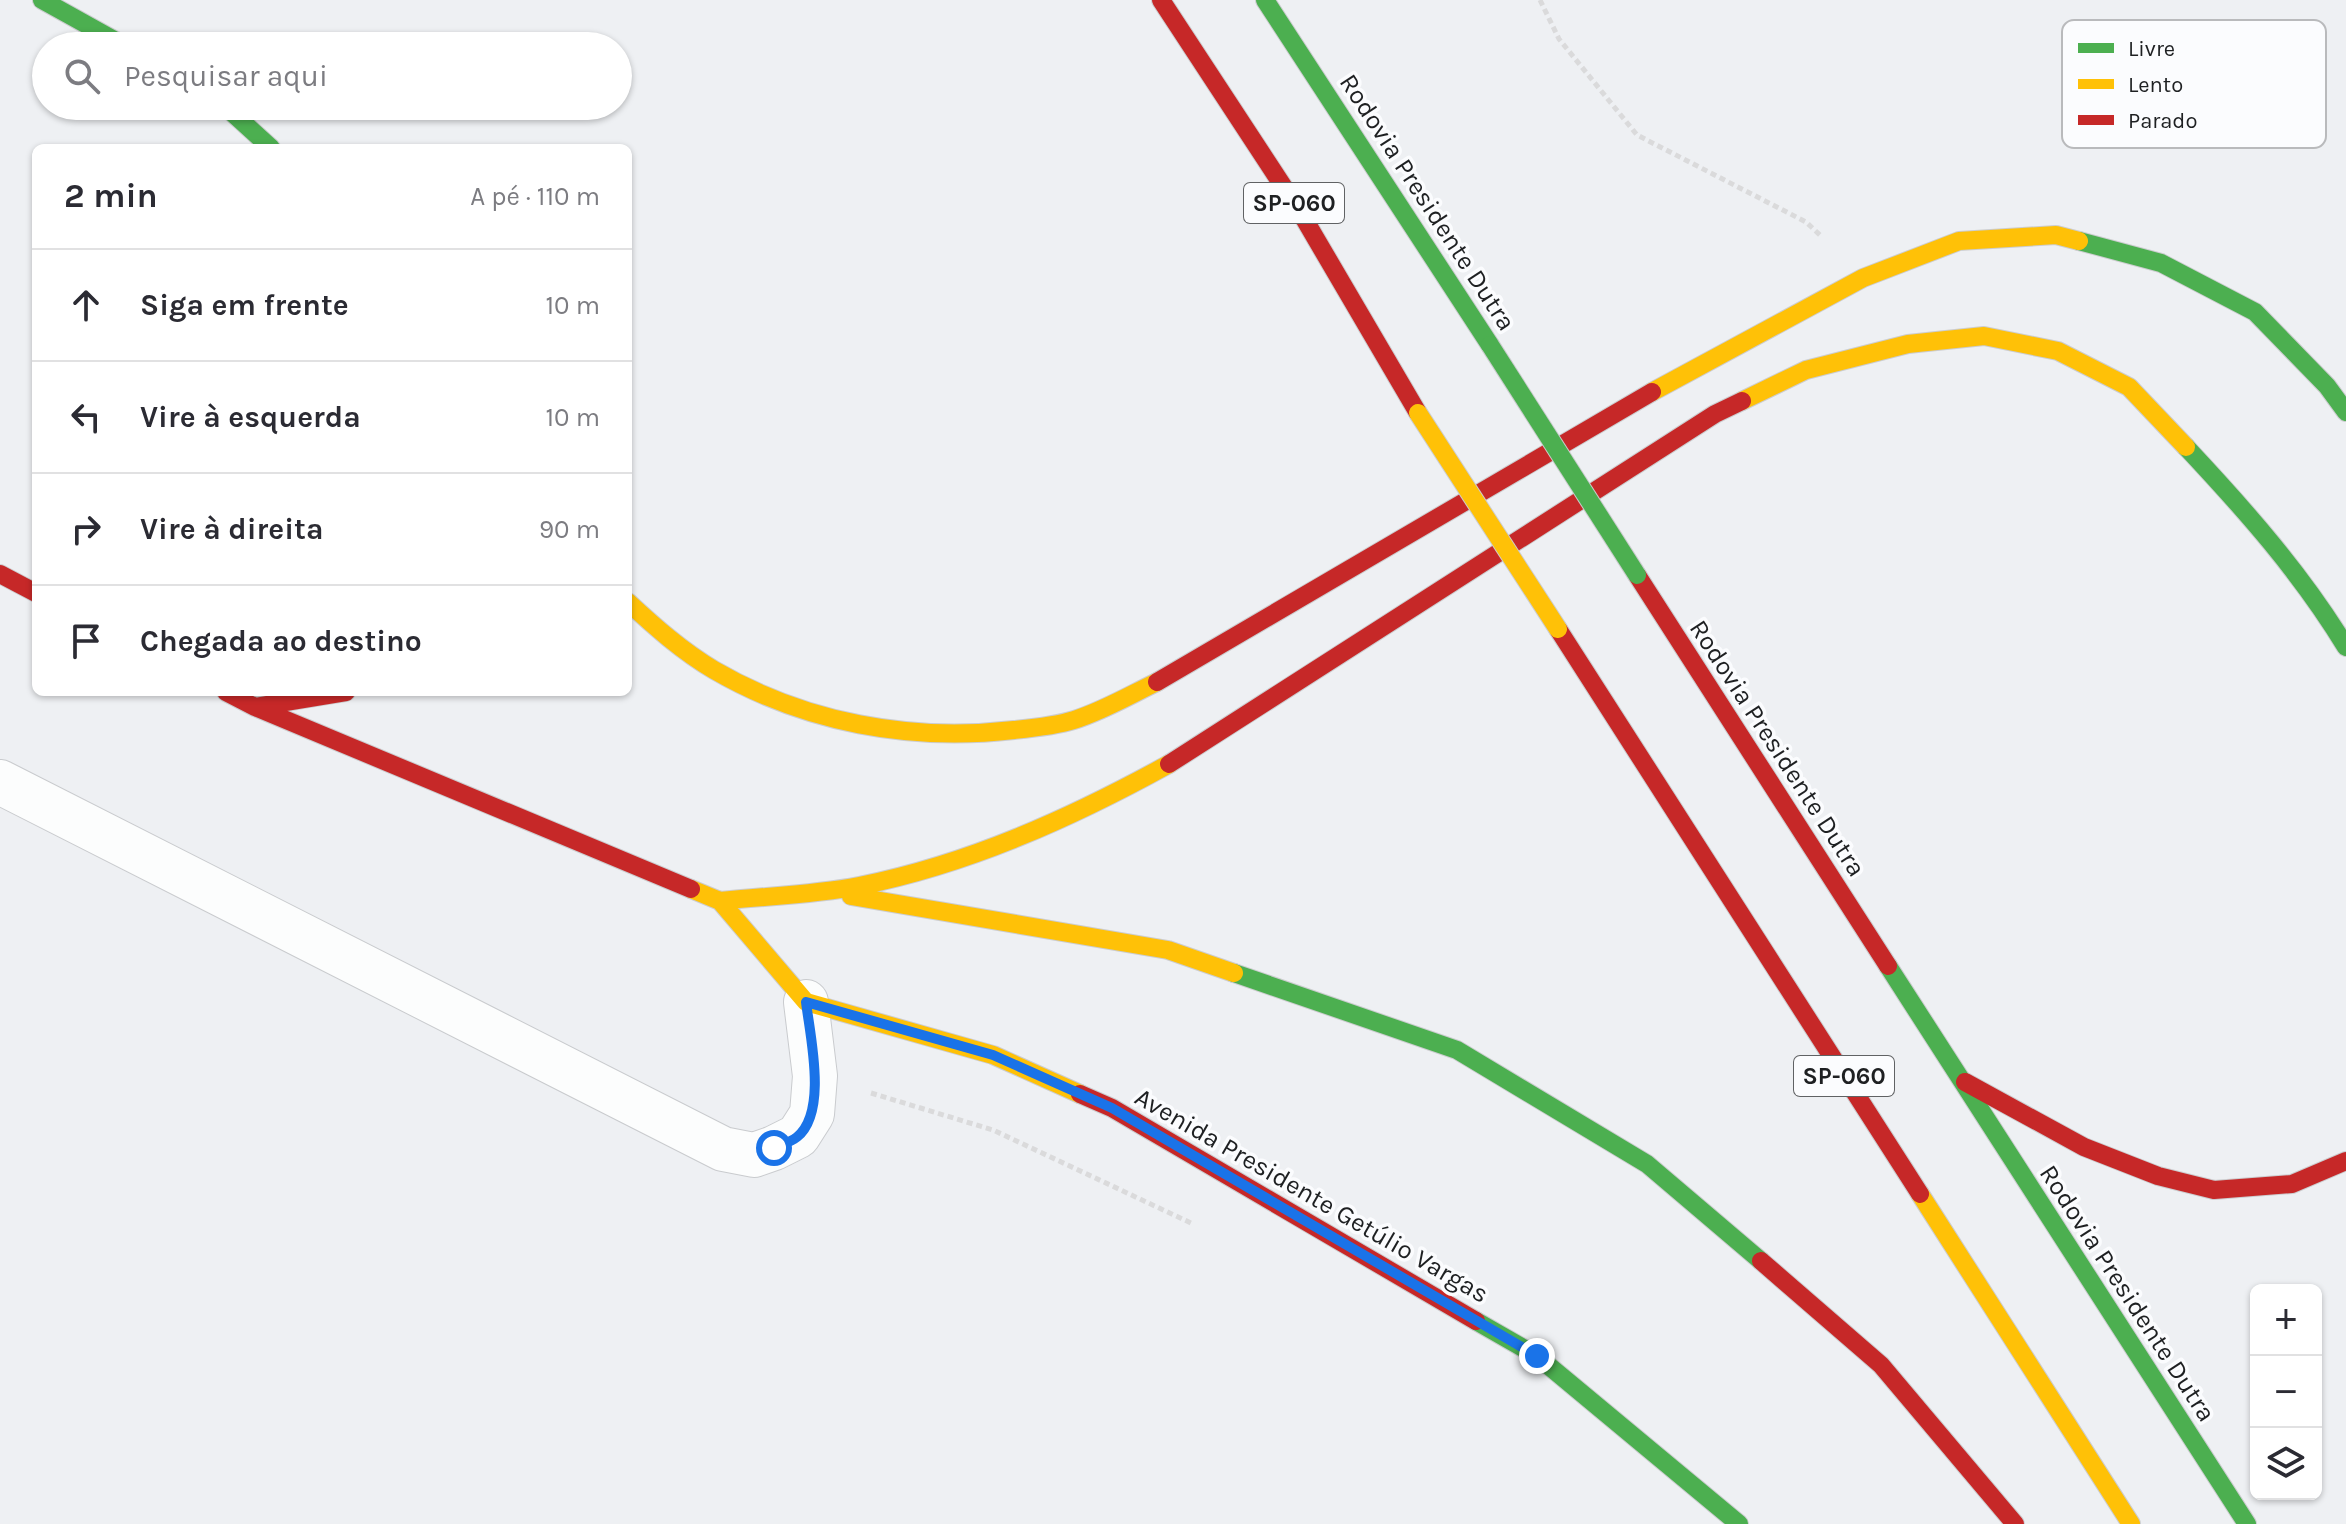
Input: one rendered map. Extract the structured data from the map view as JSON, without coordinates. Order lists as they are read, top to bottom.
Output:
{
  "streets": {
    "main road": ["Rodovia Presidente Dutra", "SP-060", "Avenida Presidente Getúlio Vargas"]
  },
  "legend": ["Livre", "Lento", "Parado"],
  "page": {
    "search": "Pesquisar aqui",
    "heading": ["2 min", "A pé · 110 m"],
    "list": [
      ["Siga em frente", "10 m"],
      ["Vire à esquerda", "10 m"],
      ["Vire à direita", "90 m"],
      "Chegada ao destino"
    ],
    "map_buttons": ["+", "−"]
  }
}
